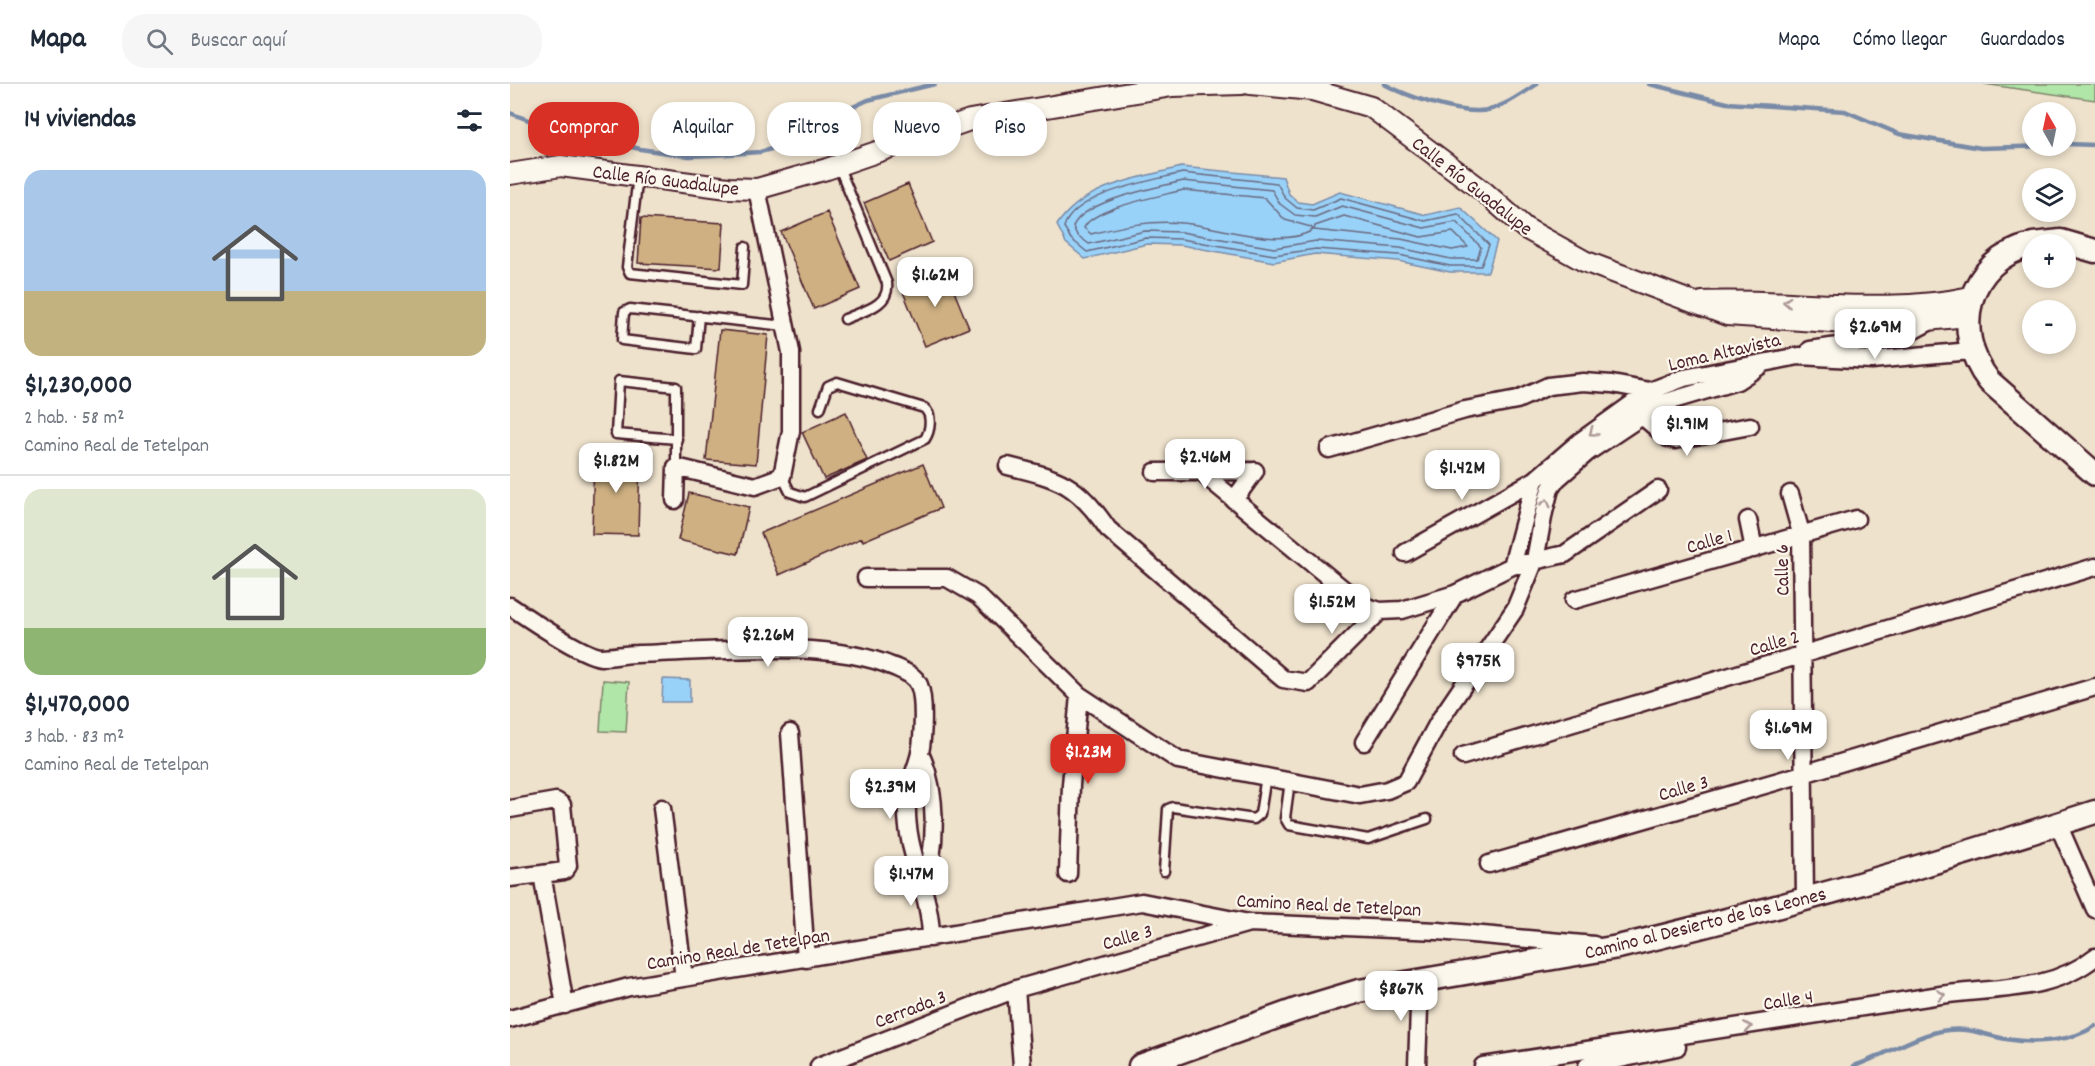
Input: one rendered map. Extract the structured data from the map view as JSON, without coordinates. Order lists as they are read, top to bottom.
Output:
{
  "streets": {
    "main road": ["Camino al Desierto de los Leones"],
    "street": [
      "Calle Río Guadalupe",
      "Loma Altavista",
      "Calle 1",
      "Calle 6",
      "Calle 2",
      "Calle 3",
      "Camino Real de Tetelpan",
      "Calle 4",
      "Cerrada 3"
    ]
  },
  "crossings": [
    ["Calle Río Guadalupe", "Loma Altavista"],
    ["Calle 1", "Calle 6"],
    ["Calle 6", "Calle 2"],
    ["Calle 6", "Calle 3"],
    ["Calle 6", "Camino al Desierto de los Leones"],
    ["Calle 3", "Camino Real de Tetelpan"],
    ["Calle 3", "Cerrada 3"],
    ["Camino Real de Tetelpan", "Camino al Desierto de los Leones"]
  ],
  "one_way": ["Calle 4"],
  "north": "top",
  "page": {
    "header": "Mapa",
    "search": "Buscar aquí",
    "nav": ["Mapa", "Cómo llegar", "Guardados"],
    "heading": "14 viviendas",
    "map_buttons": ["+", "−"],
    "chip": [
      "Comprar",
      "Alquilar",
      "Filtros",
      "Nuevo",
      "Piso"
    ],
    "list": [
      {
        "name": "$1,230,000",
        "note": "2 hab. · 58 m² · Camino Real de Tetelpan"
      },
      {
        "name": "$1,470,000",
        "note": "3 hab. · 83 m² · Camino Real de Tetelpan"
      }
    ],
    "price": [
      "$1.62M",
      "$2.69M",
      "$1.91M",
      "$2.46M",
      "$1.82M",
      "$1.42M",
      "$1.52M",
      "$2.26M",
      "$975K",
      "$1.69M",
      "$1.23M",
      "$2.39M",
      "$1.47M",
      "$867K"
    ]
  }
}
